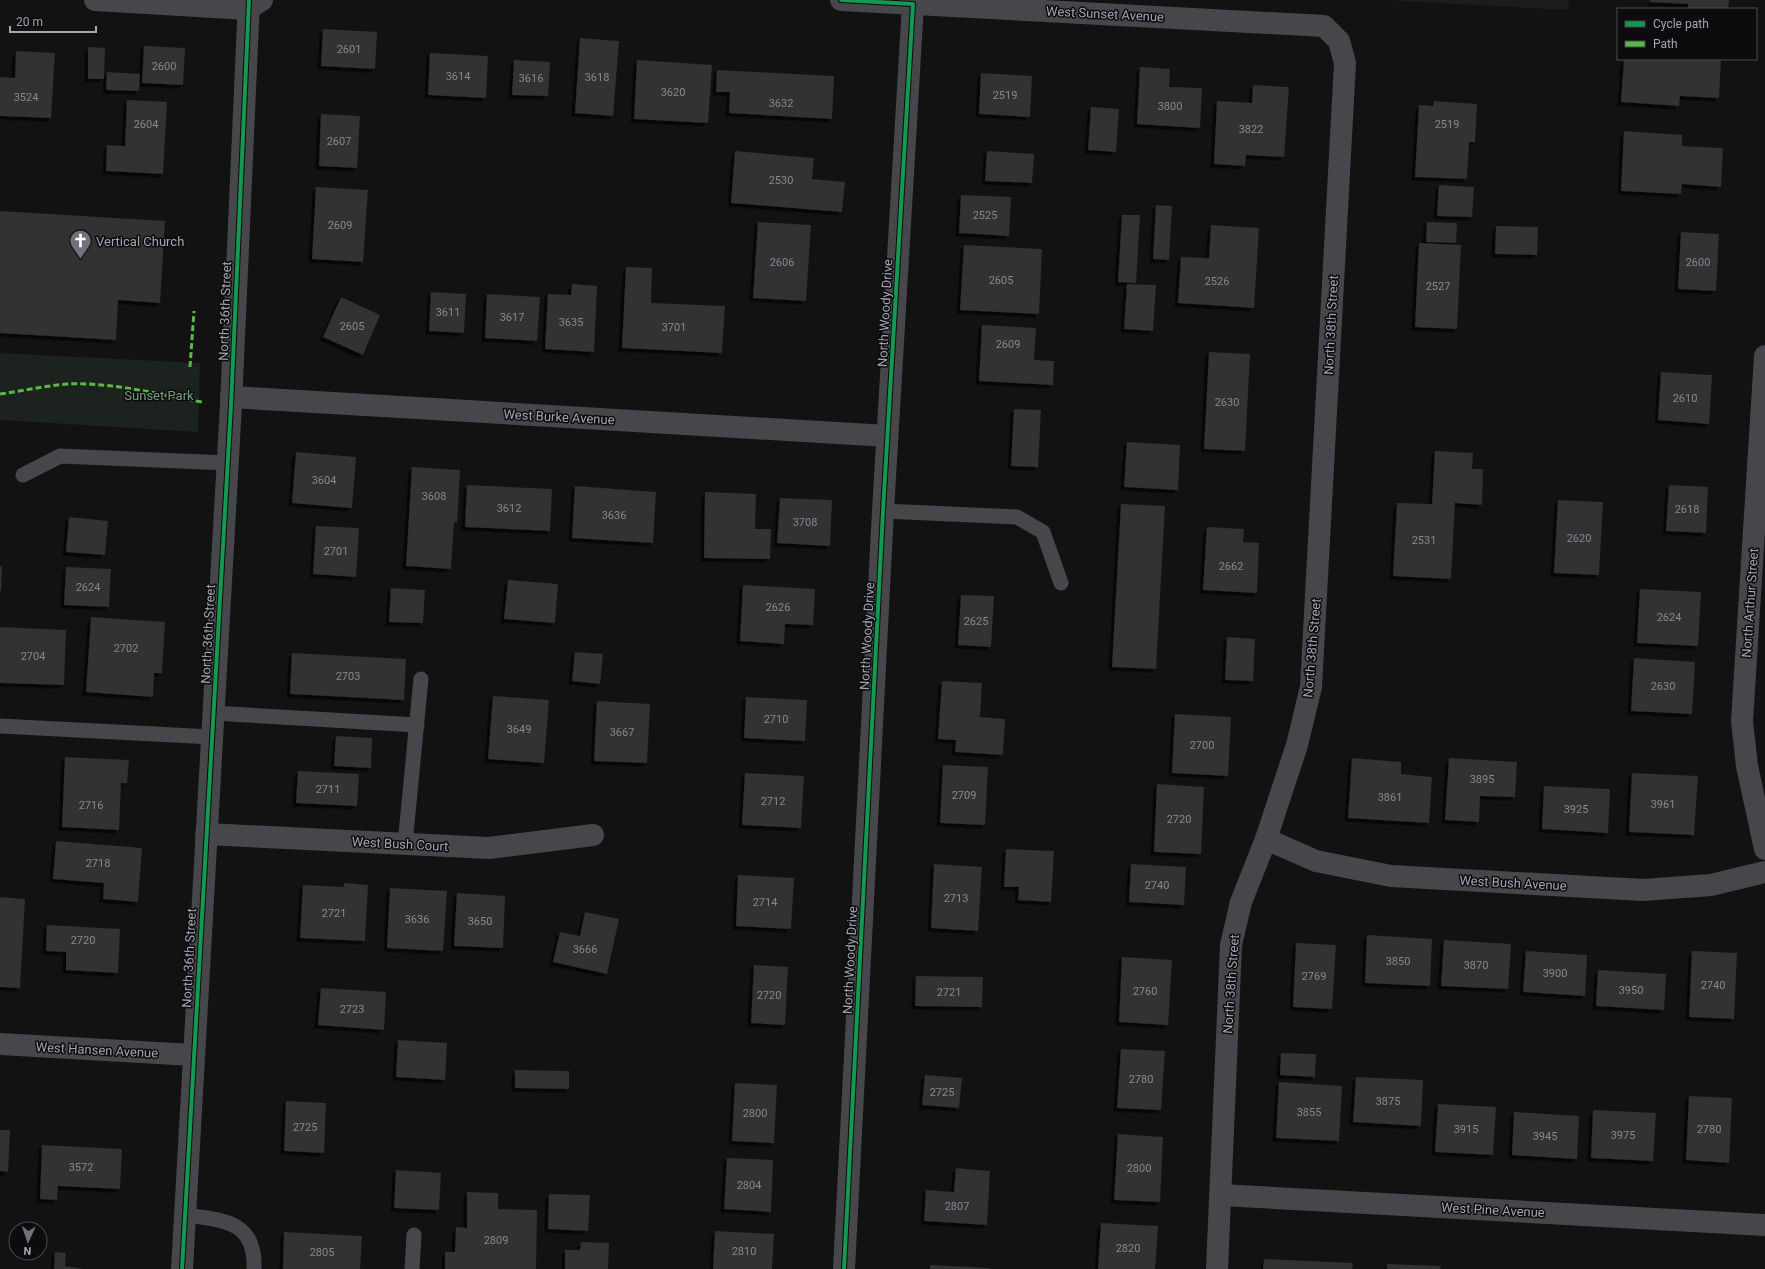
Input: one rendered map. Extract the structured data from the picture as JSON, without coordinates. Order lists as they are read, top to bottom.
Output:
{
  "streets": {
    "street": [
      "West Sunset Avenue",
      "North 36th Street",
      "North Woody Drive",
      "North 38th Street",
      "West Burke Avenue",
      "North Arthur Street",
      "West Bush Court",
      "West Bush Avenue",
      "West Hansen Avenue",
      "West Pine Avenue"
    ]
  },
  "crossings": [
    ["West Sunset Avenue", "North Woody Drive"],
    ["West Sunset Avenue", "North 38th Street"],
    ["North 36th Street", "West Burke Avenue"],
    ["North 36th Street", "West Bush Court"],
    ["North 36th Street", "West Hansen Avenue"],
    ["North Woody Drive", "West Burke Avenue"],
    ["North 38th Street", "West Bush Avenue"],
    ["North 38th Street", "West Pine Avenue"]
  ],
  "parks": ["Sunset Park"],
  "places": {
    "church": ["Vertical Church"]
  },
  "house_numbers": [
    "2601",
    "2600",
    "3614",
    "3618",
    "3616",
    "3620",
    "2519",
    "3524",
    "3632",
    "3800",
    "2604",
    "2519",
    "3822",
    "2607",
    "2530",
    "2525",
    "2609",
    "2606",
    "2600",
    "2605",
    "2526",
    "2527",
    "3611",
    "3617",
    "3635",
    "2605",
    "3701",
    "2609",
    "2610",
    "2630",
    "3604",
    "3608",
    "3612",
    "2618",
    "3636",
    "3708",
    "2620",
    "2531",
    "2701",
    "2662",
    "2624",
    "2626",
    "2624",
    "2625",
    "2702",
    "2704",
    "2703",
    "2630",
    "2710",
    "3649",
    "3667",
    "2700",
    "3895",
    "2711",
    "2709",
    "3861",
    "2712",
    "3961",
    "2716",
    "3925",
    "2720",
    "2718",
    "2740",
    "2713",
    "2714",
    "2721",
    "3636",
    "3650",
    "2720",
    "3666",
    "3850",
    "3870",
    "3900",
    "2769",
    "2740",
    "3950",
    "2760",
    "2721",
    "2720",
    "2723",
    "2780",
    "2725",
    "3875",
    "3855",
    "2800",
    "2725",
    "3915",
    "2780",
    "3975",
    "3945",
    "3572",
    "2800",
    "2804",
    "2807",
    "2809",
    "2820",
    "2810",
    "2805"
  ],
  "legend": ["Cycle path", "Path"],
  "scale_bar": "20 m",
  "north": "bottom"
}
